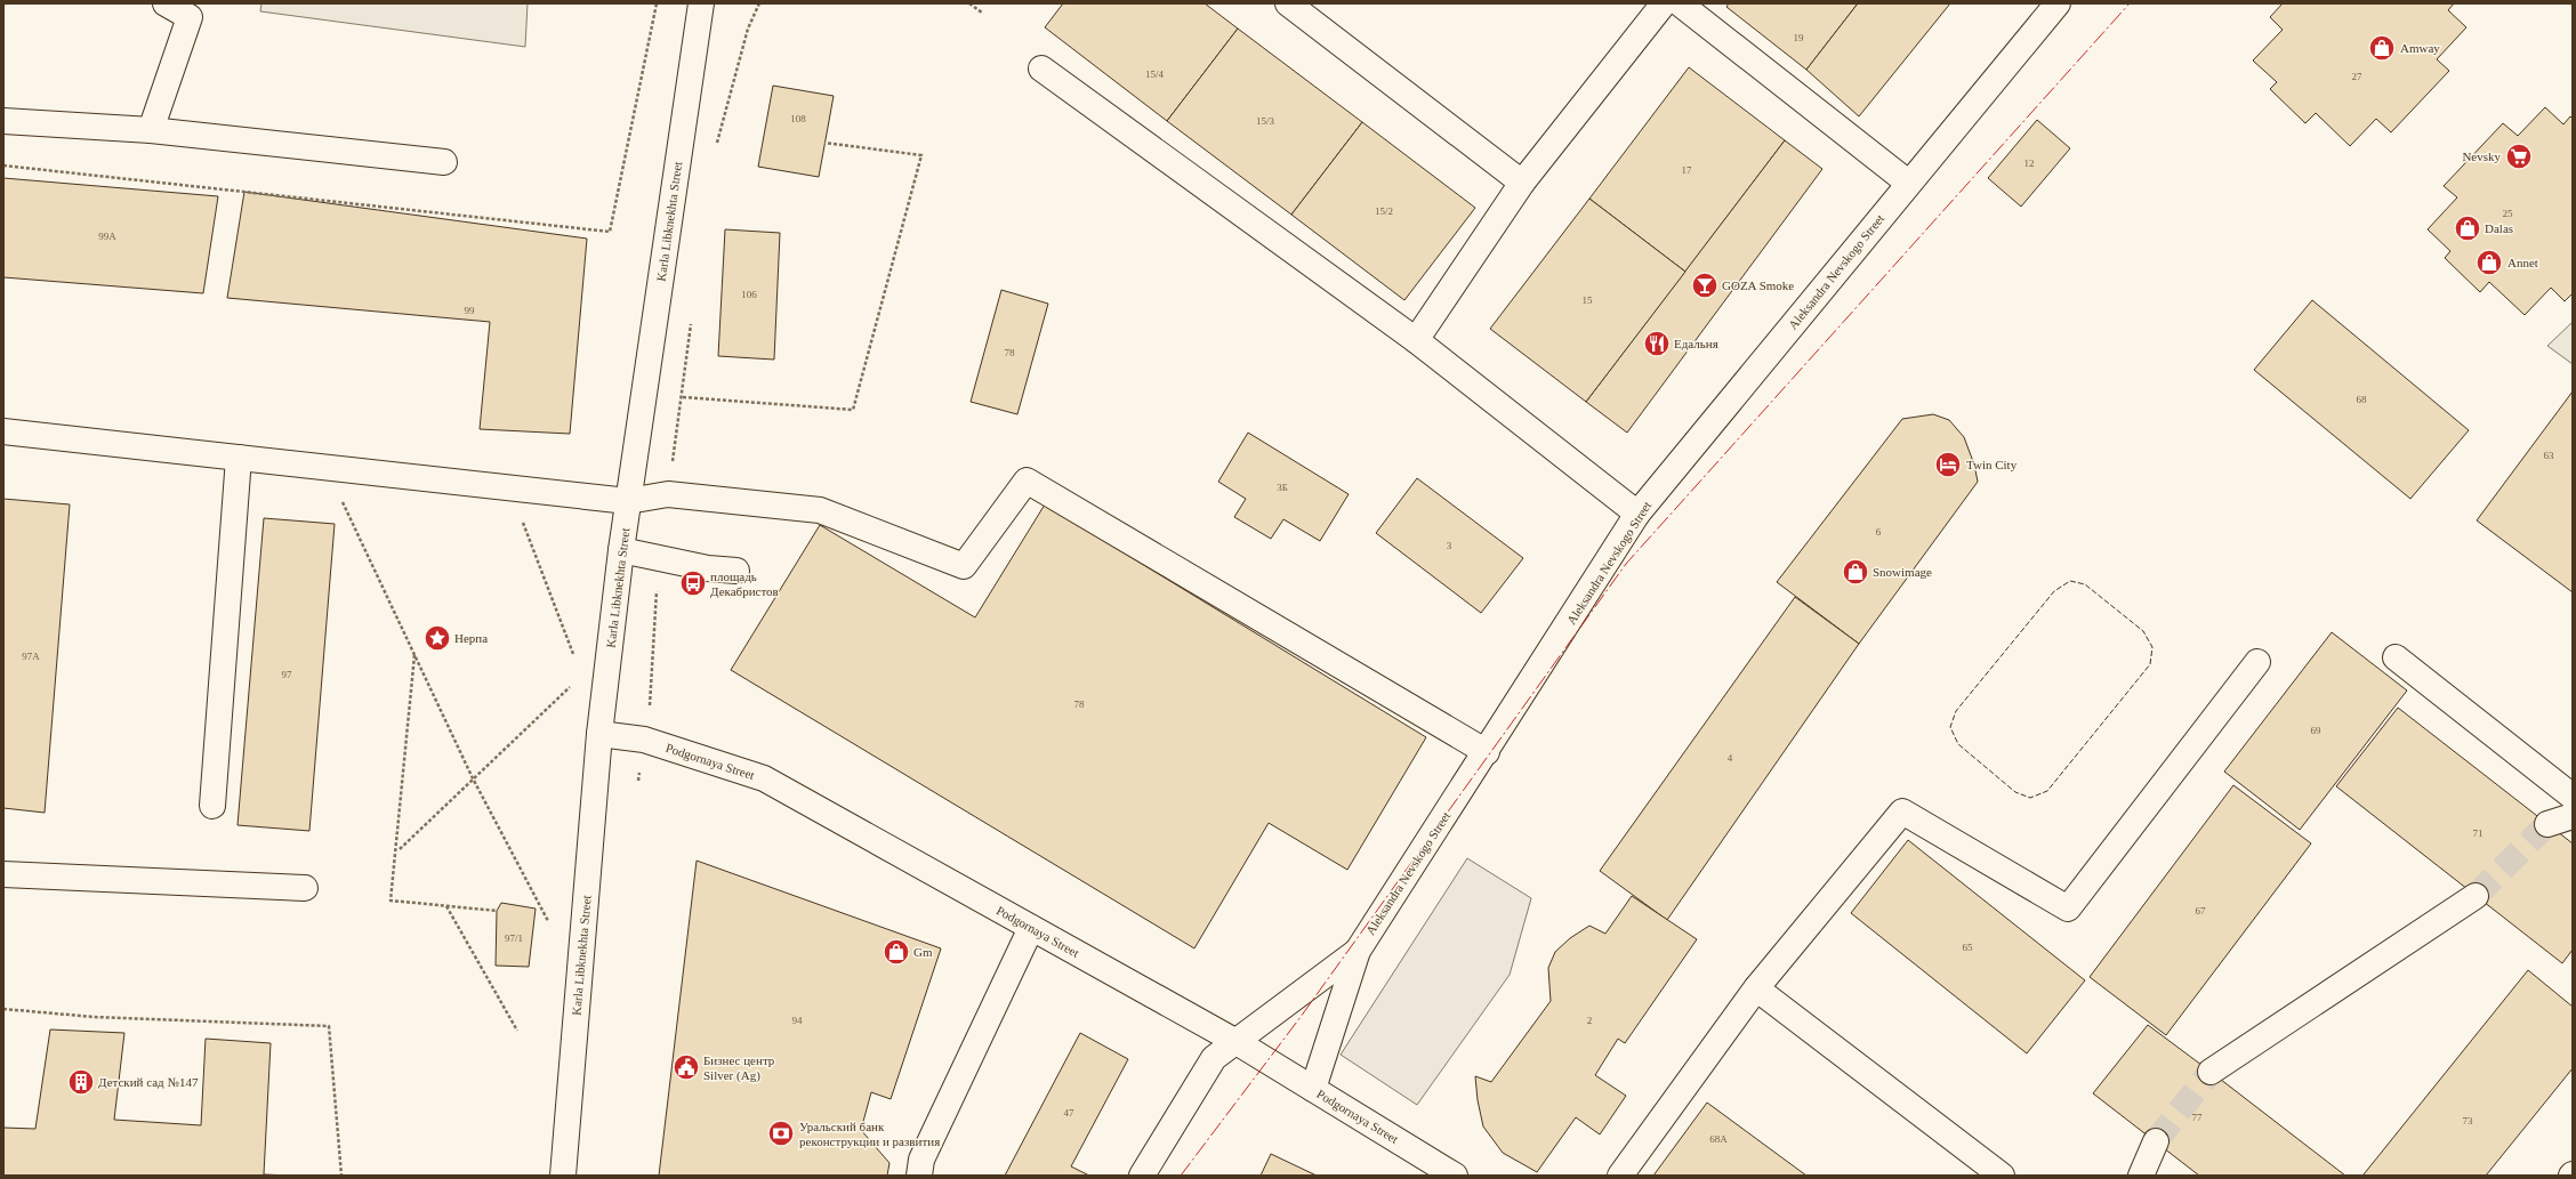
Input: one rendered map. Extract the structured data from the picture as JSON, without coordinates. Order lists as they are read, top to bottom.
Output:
{
  "streets": {
    "street": ["Karla Libknekhta Street", "Aleksandra Nevskogo Street", "Podgornaya Street"]
  },
  "crossings": [
    ["Karla Libknekhta Street", "Podgornaya Street"],
    ["Aleksandra Nevskogo Street", "Podgornaya Street"]
  ],
  "places": {
    "shop": [
      "Amway",
      "Dalas",
      "Annet",
      "Snowimage",
      "Gm"
    ],
    "supermarket": ["Nevsky"],
    "bar": ["GOZA Smoke"],
    "restaurant": ["Едальня"],
    "hotel": ["Twin Сity"],
    "bus stop": ["площадь Декабристов"],
    "place": ["Нерпа"],
    "public building": ["Бизнес центр Silver (Ag)"],
    "building": ["Детский сад №147"],
    "bank": ["Уральский банк реконструкции и развития"]
  },
  "house_numbers": [
    "19",
    "15/4",
    "27",
    "108",
    "15/3",
    "12",
    "17",
    "15/2",
    "25",
    "99А",
    "106",
    "15",
    "99",
    "78",
    "68",
    "63",
    "3Б",
    "6",
    "3",
    "97А",
    "97",
    "78",
    "69",
    "4",
    "71",
    "67",
    "97/1",
    "65",
    "94",
    "2",
    "47",
    "77",
    "73",
    "68А"
  ]
}
